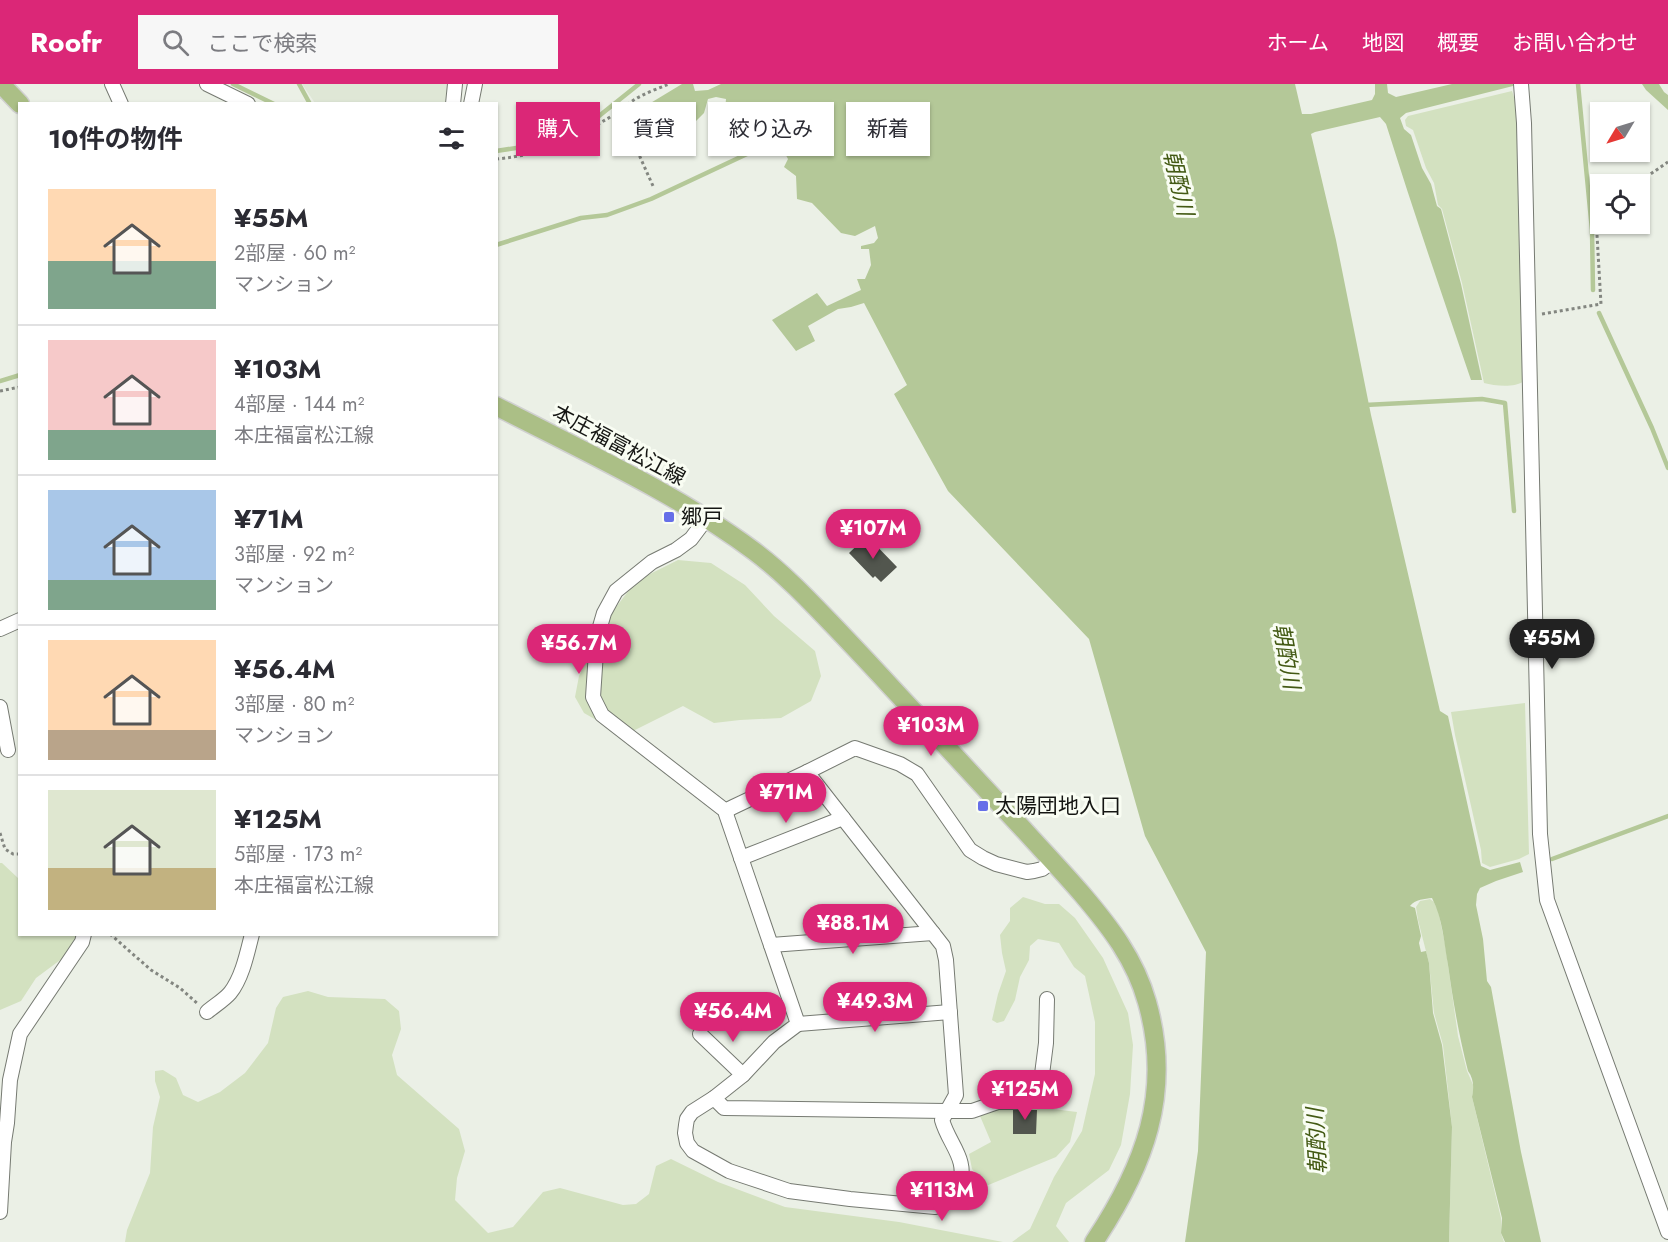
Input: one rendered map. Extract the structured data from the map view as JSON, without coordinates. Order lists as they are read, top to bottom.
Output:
{
  "streets": {
    "main road": ["本庄福富松江線"]
  },
  "water": ["朝酌川"],
  "places": {
    "transit": ["郷戸", "太陽団地入口"]
  },
  "north": "bottom left",
  "page": {
    "header": "Roofr",
    "search": "ここで検索",
    "nav": [
      "ホーム",
      "地図",
      "概要",
      "お問い合わせ"
    ],
    "chip": [
      "購入",
      "賃貸",
      "絞り込み",
      "新着"
    ],
    "heading": "10件の物件",
    "list": [
      {
        "name": "¥55M",
        "note": "2部屋 · 60 m² · マンション"
      },
      {
        "name": "¥103M",
        "note": "4部屋 · 144 m² · 本庄福富松江線"
      },
      {
        "name": "¥71M",
        "note": "3部屋 · 92 m² · マンション"
      },
      {
        "name": "¥56.4M",
        "note": "3部屋 · 80 m² · マンション"
      },
      {
        "name": "¥125M",
        "note": "5部屋 · 173 m² · 本庄福富松江線"
      }
    ],
    "price": [
      "¥107M",
      "¥55M",
      "¥56.7M",
      "¥103M",
      "¥71M",
      "¥88.1M",
      "¥49.3M",
      "¥56.4M",
      "¥125M",
      "¥113M"
    ]
  }
}
